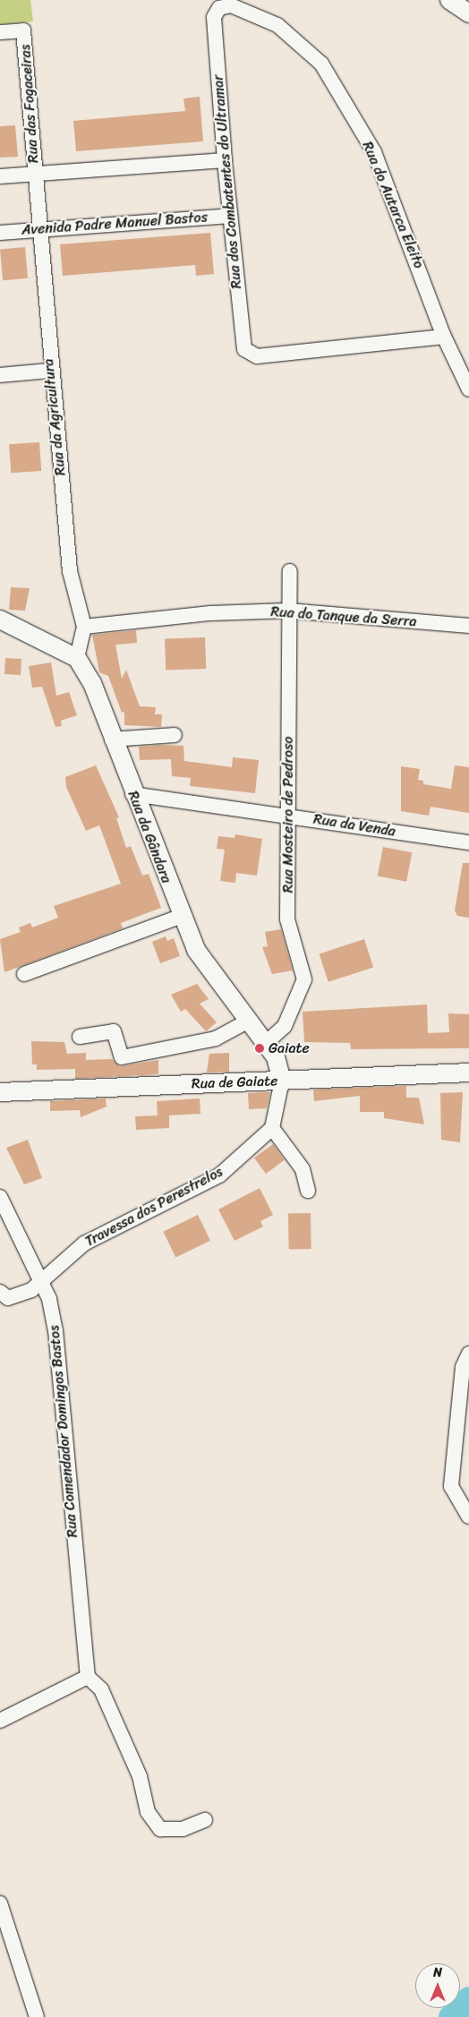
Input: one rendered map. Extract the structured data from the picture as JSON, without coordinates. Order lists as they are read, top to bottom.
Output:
{
  "streets": {
    "main road": ["Rua da Gândara", "Rua de Gaiate"],
    "street": [
      "Rua das Fogaceiras",
      "Rua dos Combatentes do Ultramar",
      "Rua do Autarca Eleito",
      "Avenida Padre Manuel Bastos",
      "Rua da Agricultura",
      "Rua do Tanque da Serra",
      "Rua Mosteiro de Pedroso",
      "Rua da Venda",
      "Travessa dos Perestrelos",
      "Rua Comendador Domingos Bastos"
    ]
  },
  "crossings": [
    ["Rua das Fogaceiras", "Rua da Agricultura"],
    ["Rua dos Combatentes do Ultramar", "Rua do Autarca Eleito"],
    ["Rua dos Combatentes do Ultramar", "Avenida Padre Manuel Bastos"],
    ["Avenida Padre Manuel Bastos", "Rua da Agricultura"],
    ["Rua da Agricultura", "Rua do Tanque da Serra"],
    ["Rua da Agricultura", "Rua da Gândara"],
    ["Rua do Tanque da Serra", "Rua Mosteiro de Pedroso"],
    ["Rua Mosteiro de Pedroso", "Rua da Venda"],
    ["Rua Mosteiro de Pedroso", "Rua da Gândara"],
    ["Rua da Venda", "Rua da Gândara"],
    ["Rua da Gândara", "Rua de Gaiate"],
    ["Travessa dos Perestrelos", "Rua Comendador Domingos Bastos"]
  ],
  "places": ["Gaiate"],
  "north": "top"
}
